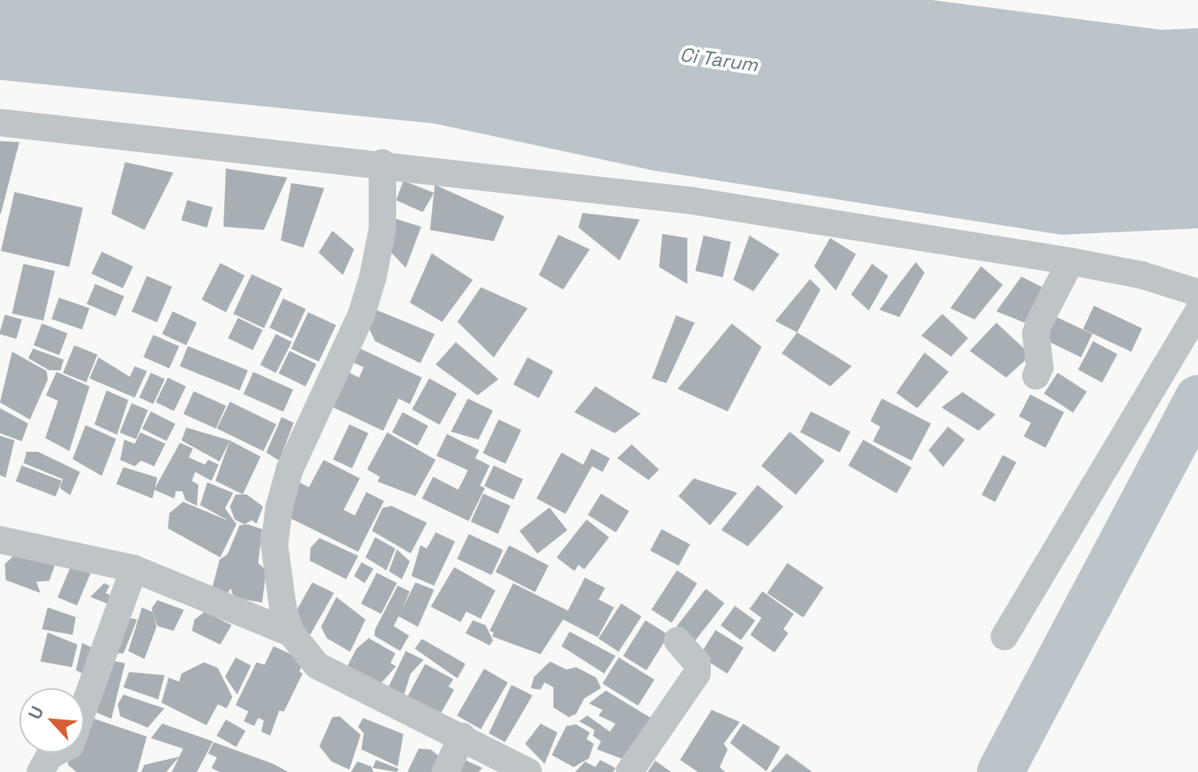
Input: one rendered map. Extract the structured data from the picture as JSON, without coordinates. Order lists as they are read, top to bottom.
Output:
{
  "water": ["Ci Tarum"],
  "north": "top left"
}
